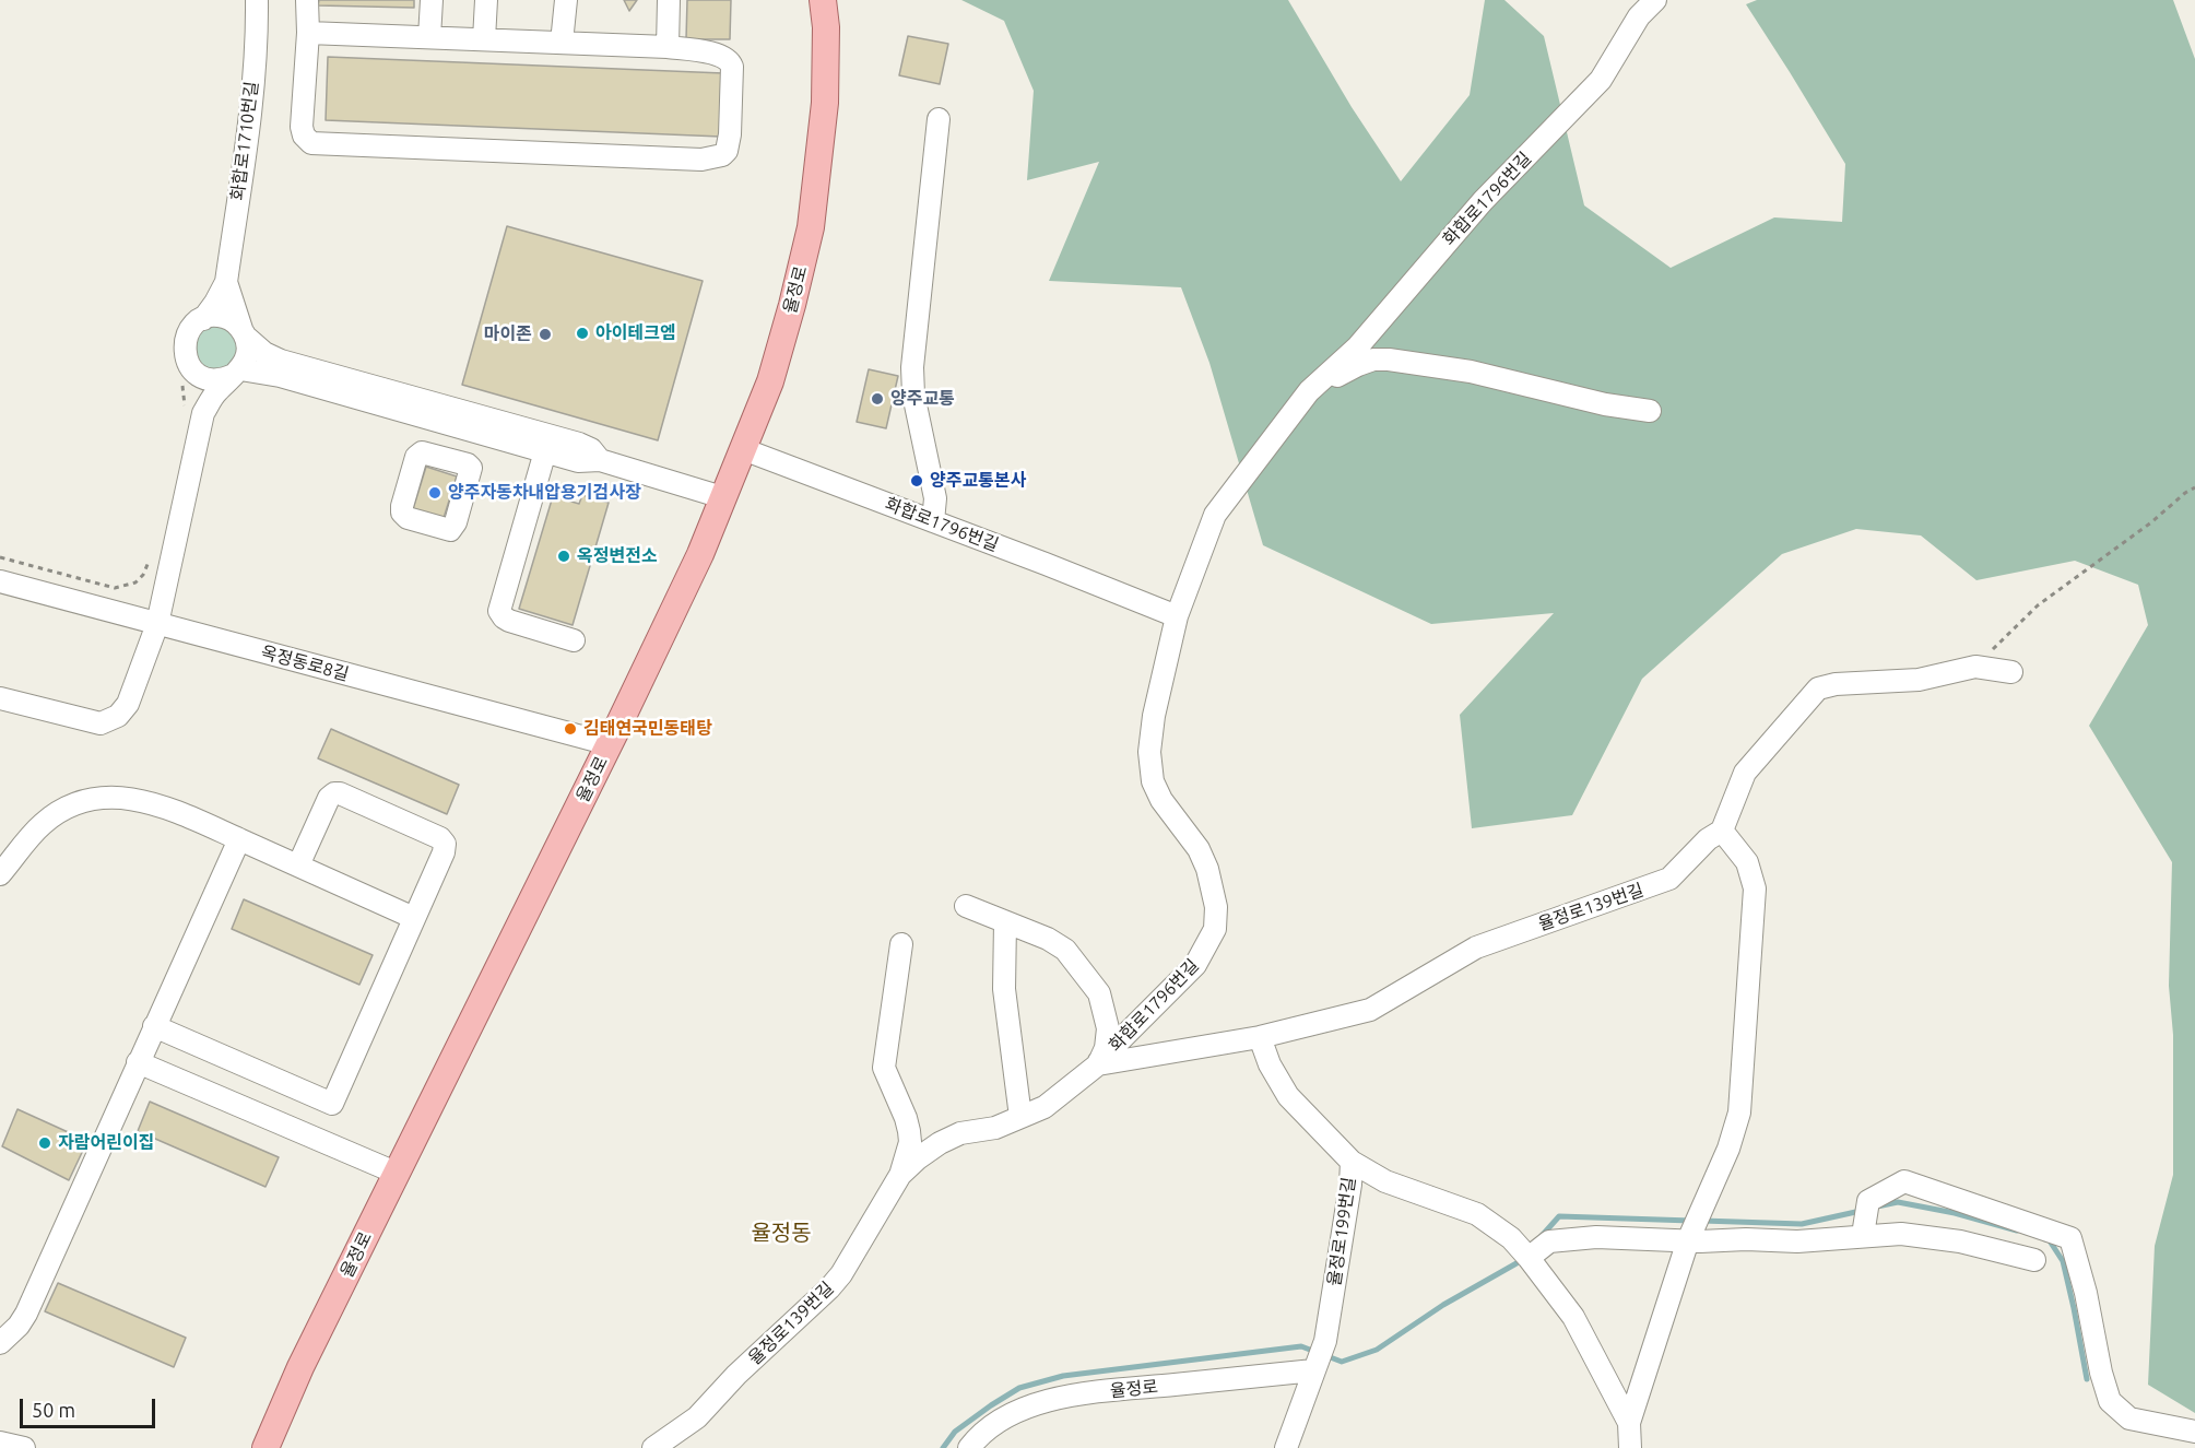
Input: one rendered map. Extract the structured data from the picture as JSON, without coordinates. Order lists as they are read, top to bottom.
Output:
{
  "streets": {
    "main road": ["율정로"],
    "street": [
      "화합로1710번길",
      "화합로1796번길",
      "옥정동로8길",
      "율정로139번길",
      "율정로199번길"
    ]
  },
  "crossings": [
    ["화합로1796번길", "율정로"],
    ["화합로1796번길", "율정로139번길"],
    ["율정로", "옥정동로8길"],
    ["율정로", "율정로199번길"],
    ["율정로139번길", "율정로199번길"]
  ],
  "districts": ["율정동"],
  "places": [
    "아이테크엠",
    "마이존",
    "양주교통",
    "양주교통본사",
    "양주자동차내압용기검사장",
    "옥정변전소",
    "김태연국민동태탕",
    "자람어린이집"
  ],
  "scale_bar": "50 m"
}
